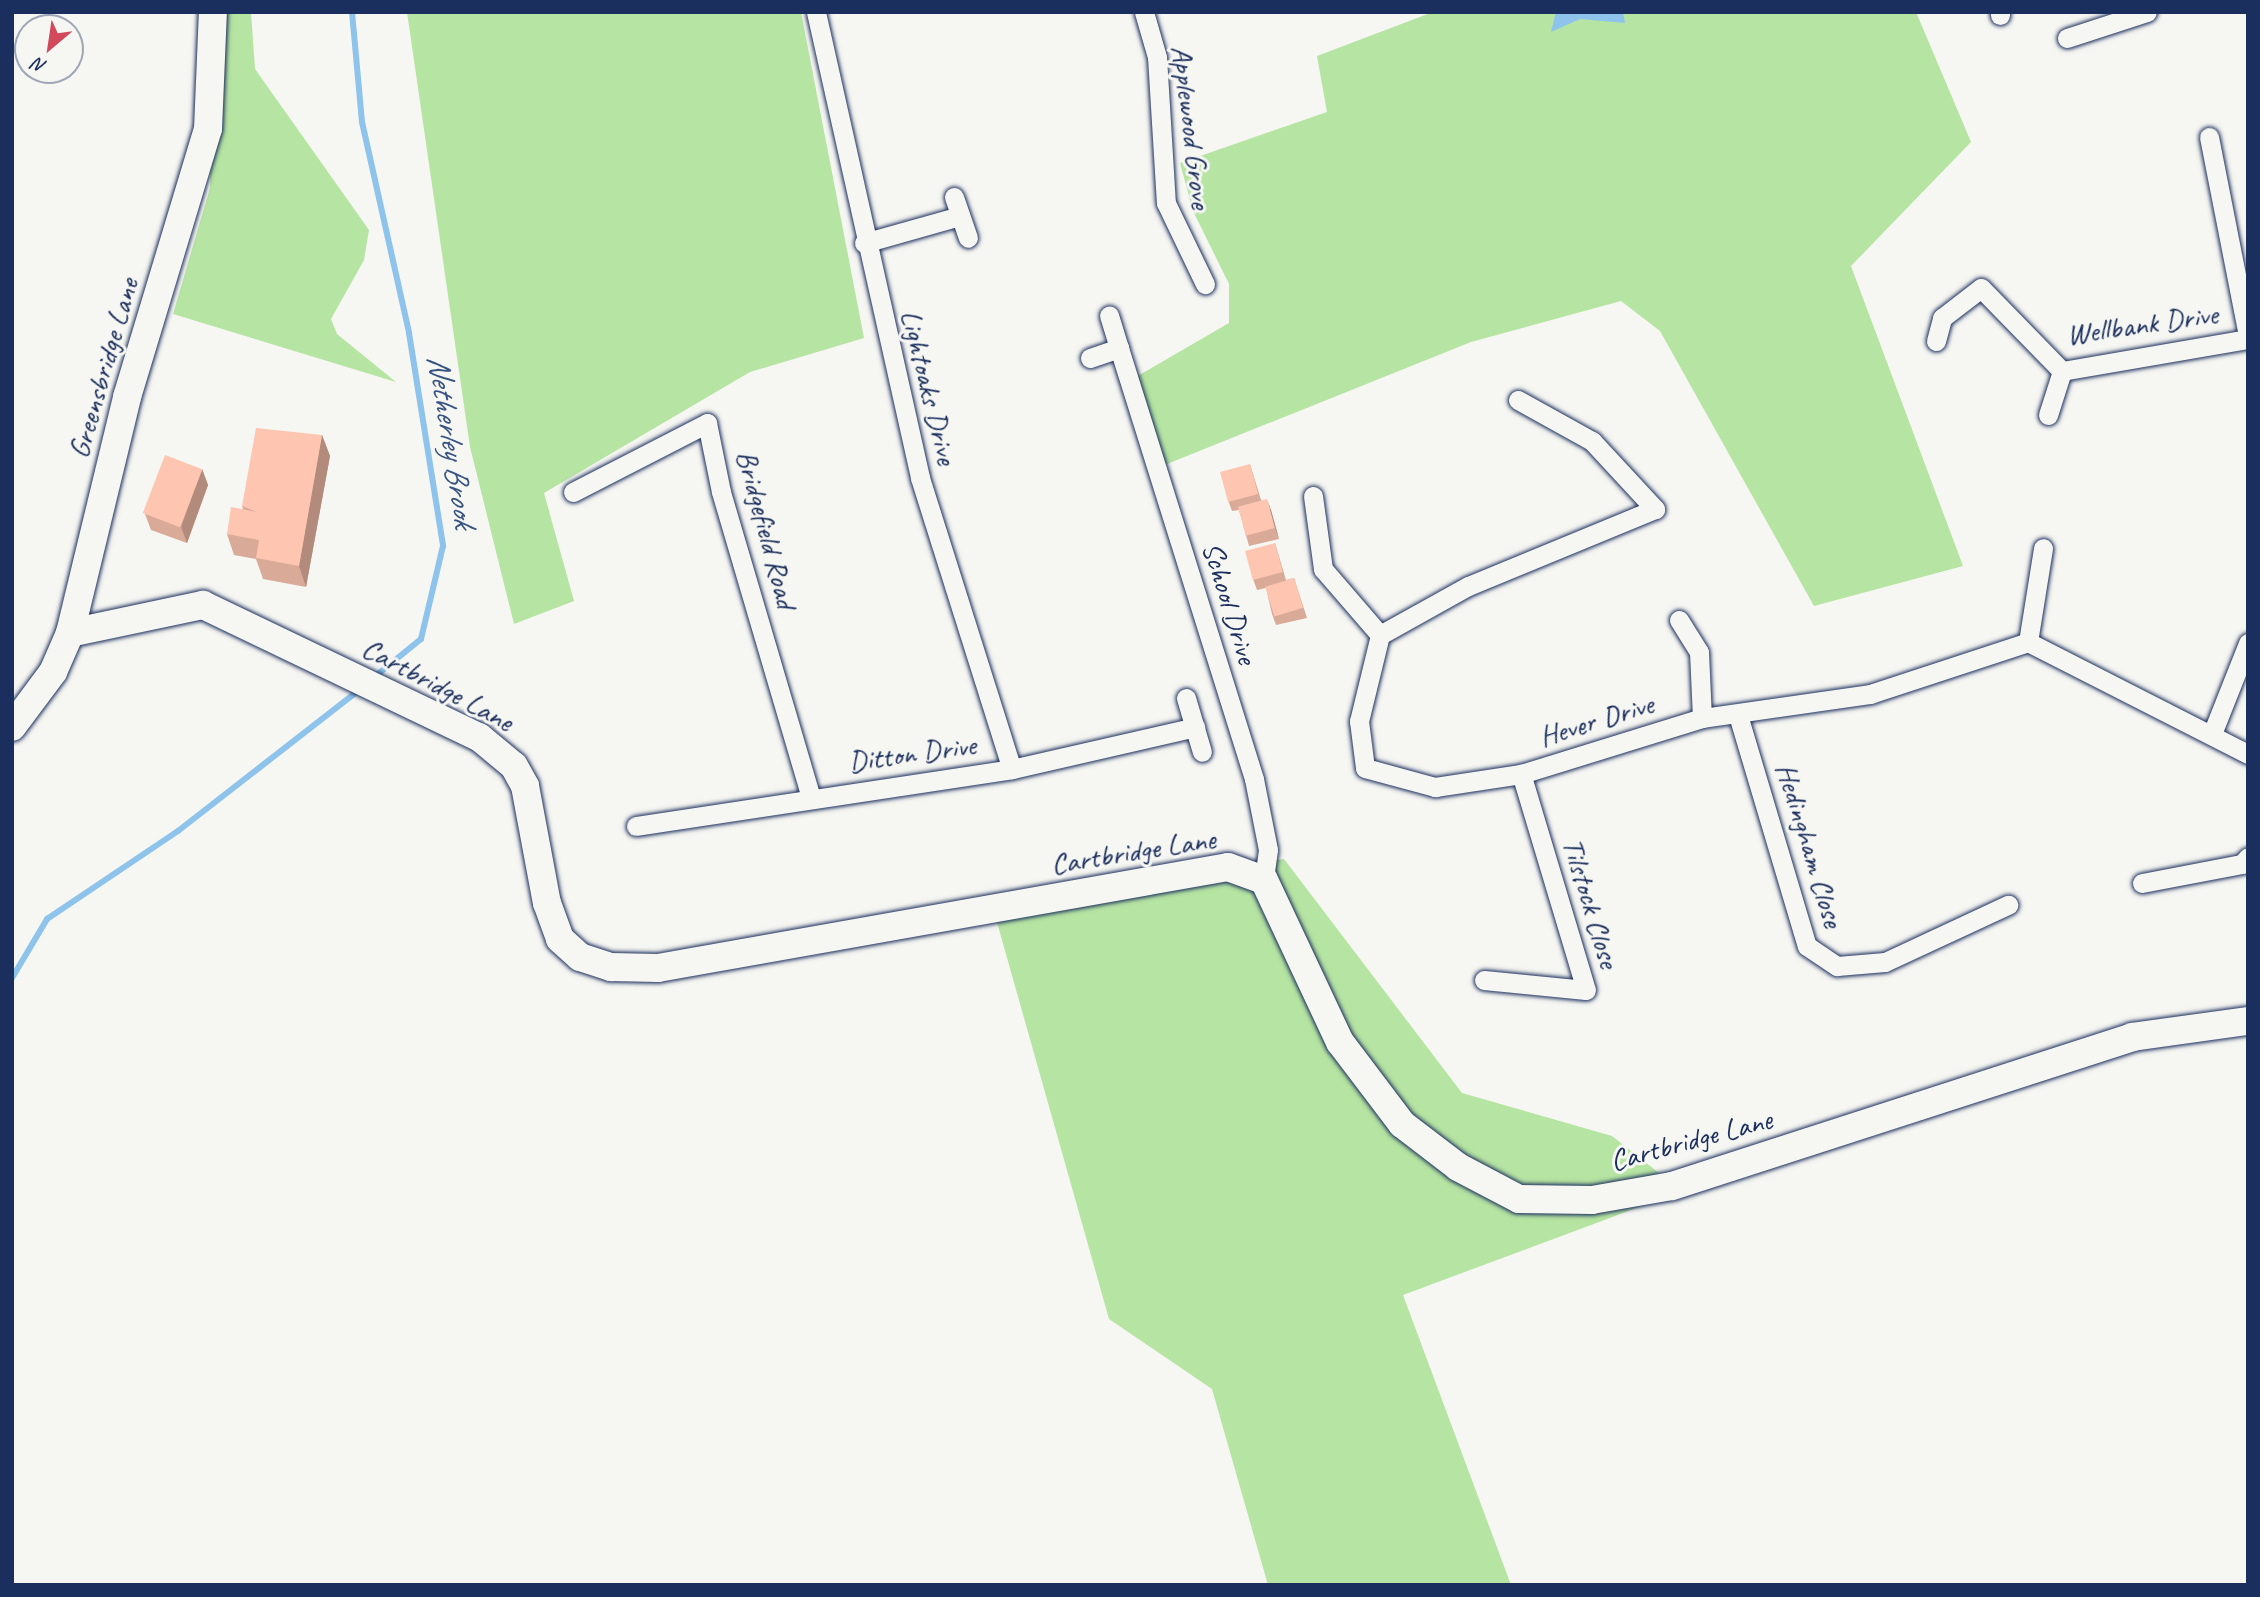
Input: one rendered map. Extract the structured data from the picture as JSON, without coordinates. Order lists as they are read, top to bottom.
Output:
{
  "streets": {
    "street": [
      "Applewood Grove",
      "Wellbank Drive",
      "Greensbridge Lane",
      "Lightoaks Drive",
      "Bridgefield Road",
      "School Drive",
      "Cartbridge Lane",
      "Hever Drive",
      "Ditton Drive",
      "Hedingham Close",
      "Tilstock Close"
    ]
  },
  "crossings": [
    ["Greensbridge Lane", "Cartbridge Lane"],
    ["Lightoaks Drive", "Ditton Drive"],
    ["Bridgefield Road", "Ditton Drive"],
    ["School Drive", "Cartbridge Lane"],
    ["Hever Drive", "Hedingham Close"],
    ["Hever Drive", "Tilstock Close"]
  ],
  "water": ["Netherley Brook"],
  "north": "bottom left"
}
